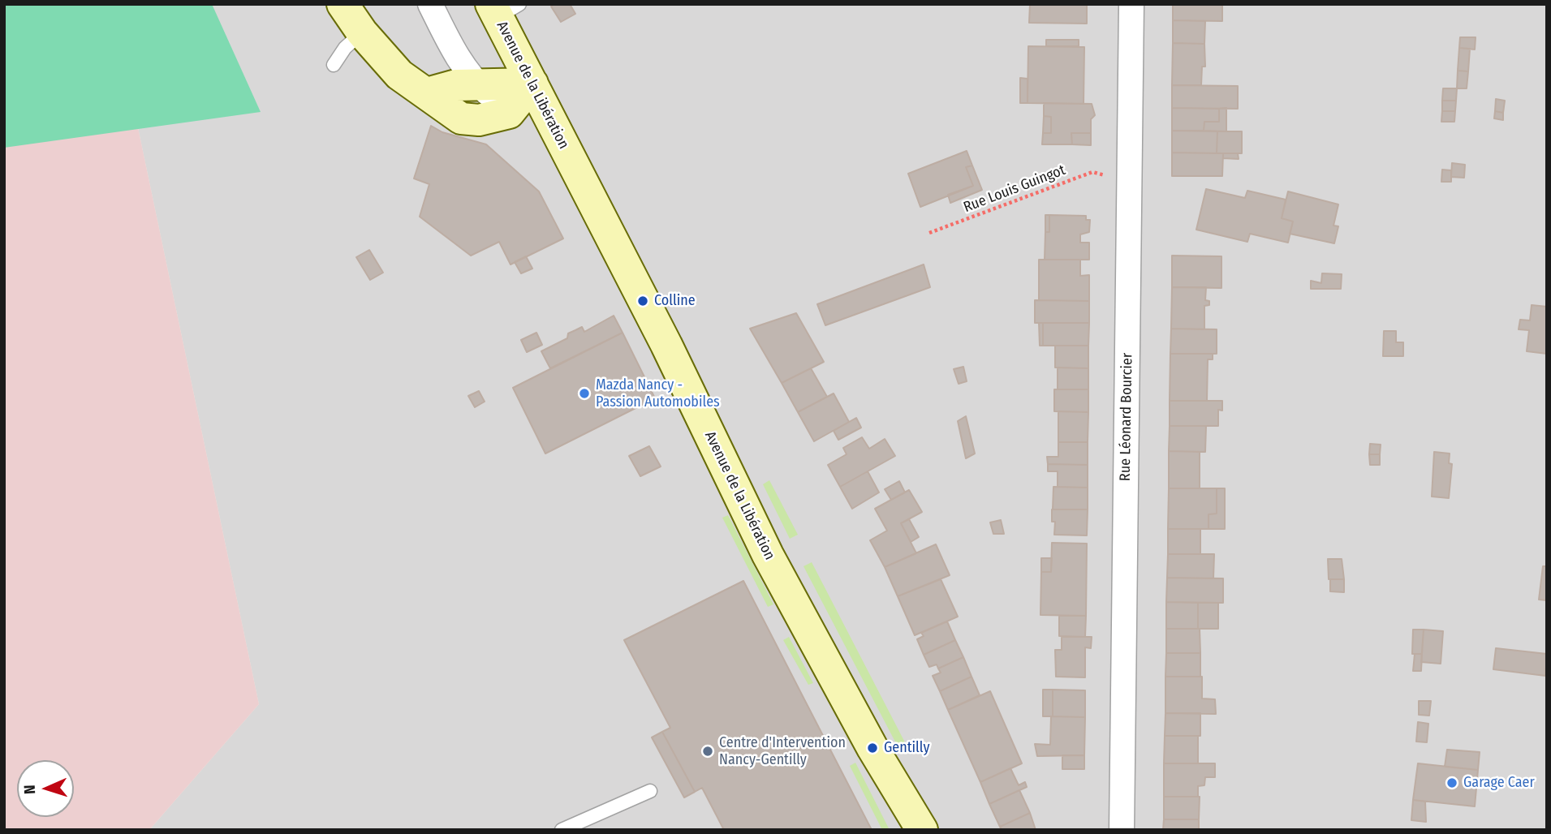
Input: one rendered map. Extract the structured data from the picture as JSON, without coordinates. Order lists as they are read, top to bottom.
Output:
{
  "streets": {
    "main road": ["Avenue de la Libération"],
    "street": ["Rue Léonard Bourcier"],
    "path": ["Rue Louis Guingot"]
  },
  "places": [
    "Colline",
    "Mazda Nancy - Passion Automobiles",
    "Gentilly",
    "Centre d'Intervention Nancy-Gentilly",
    "Garage Caer"
  ],
  "north": "left"
}
